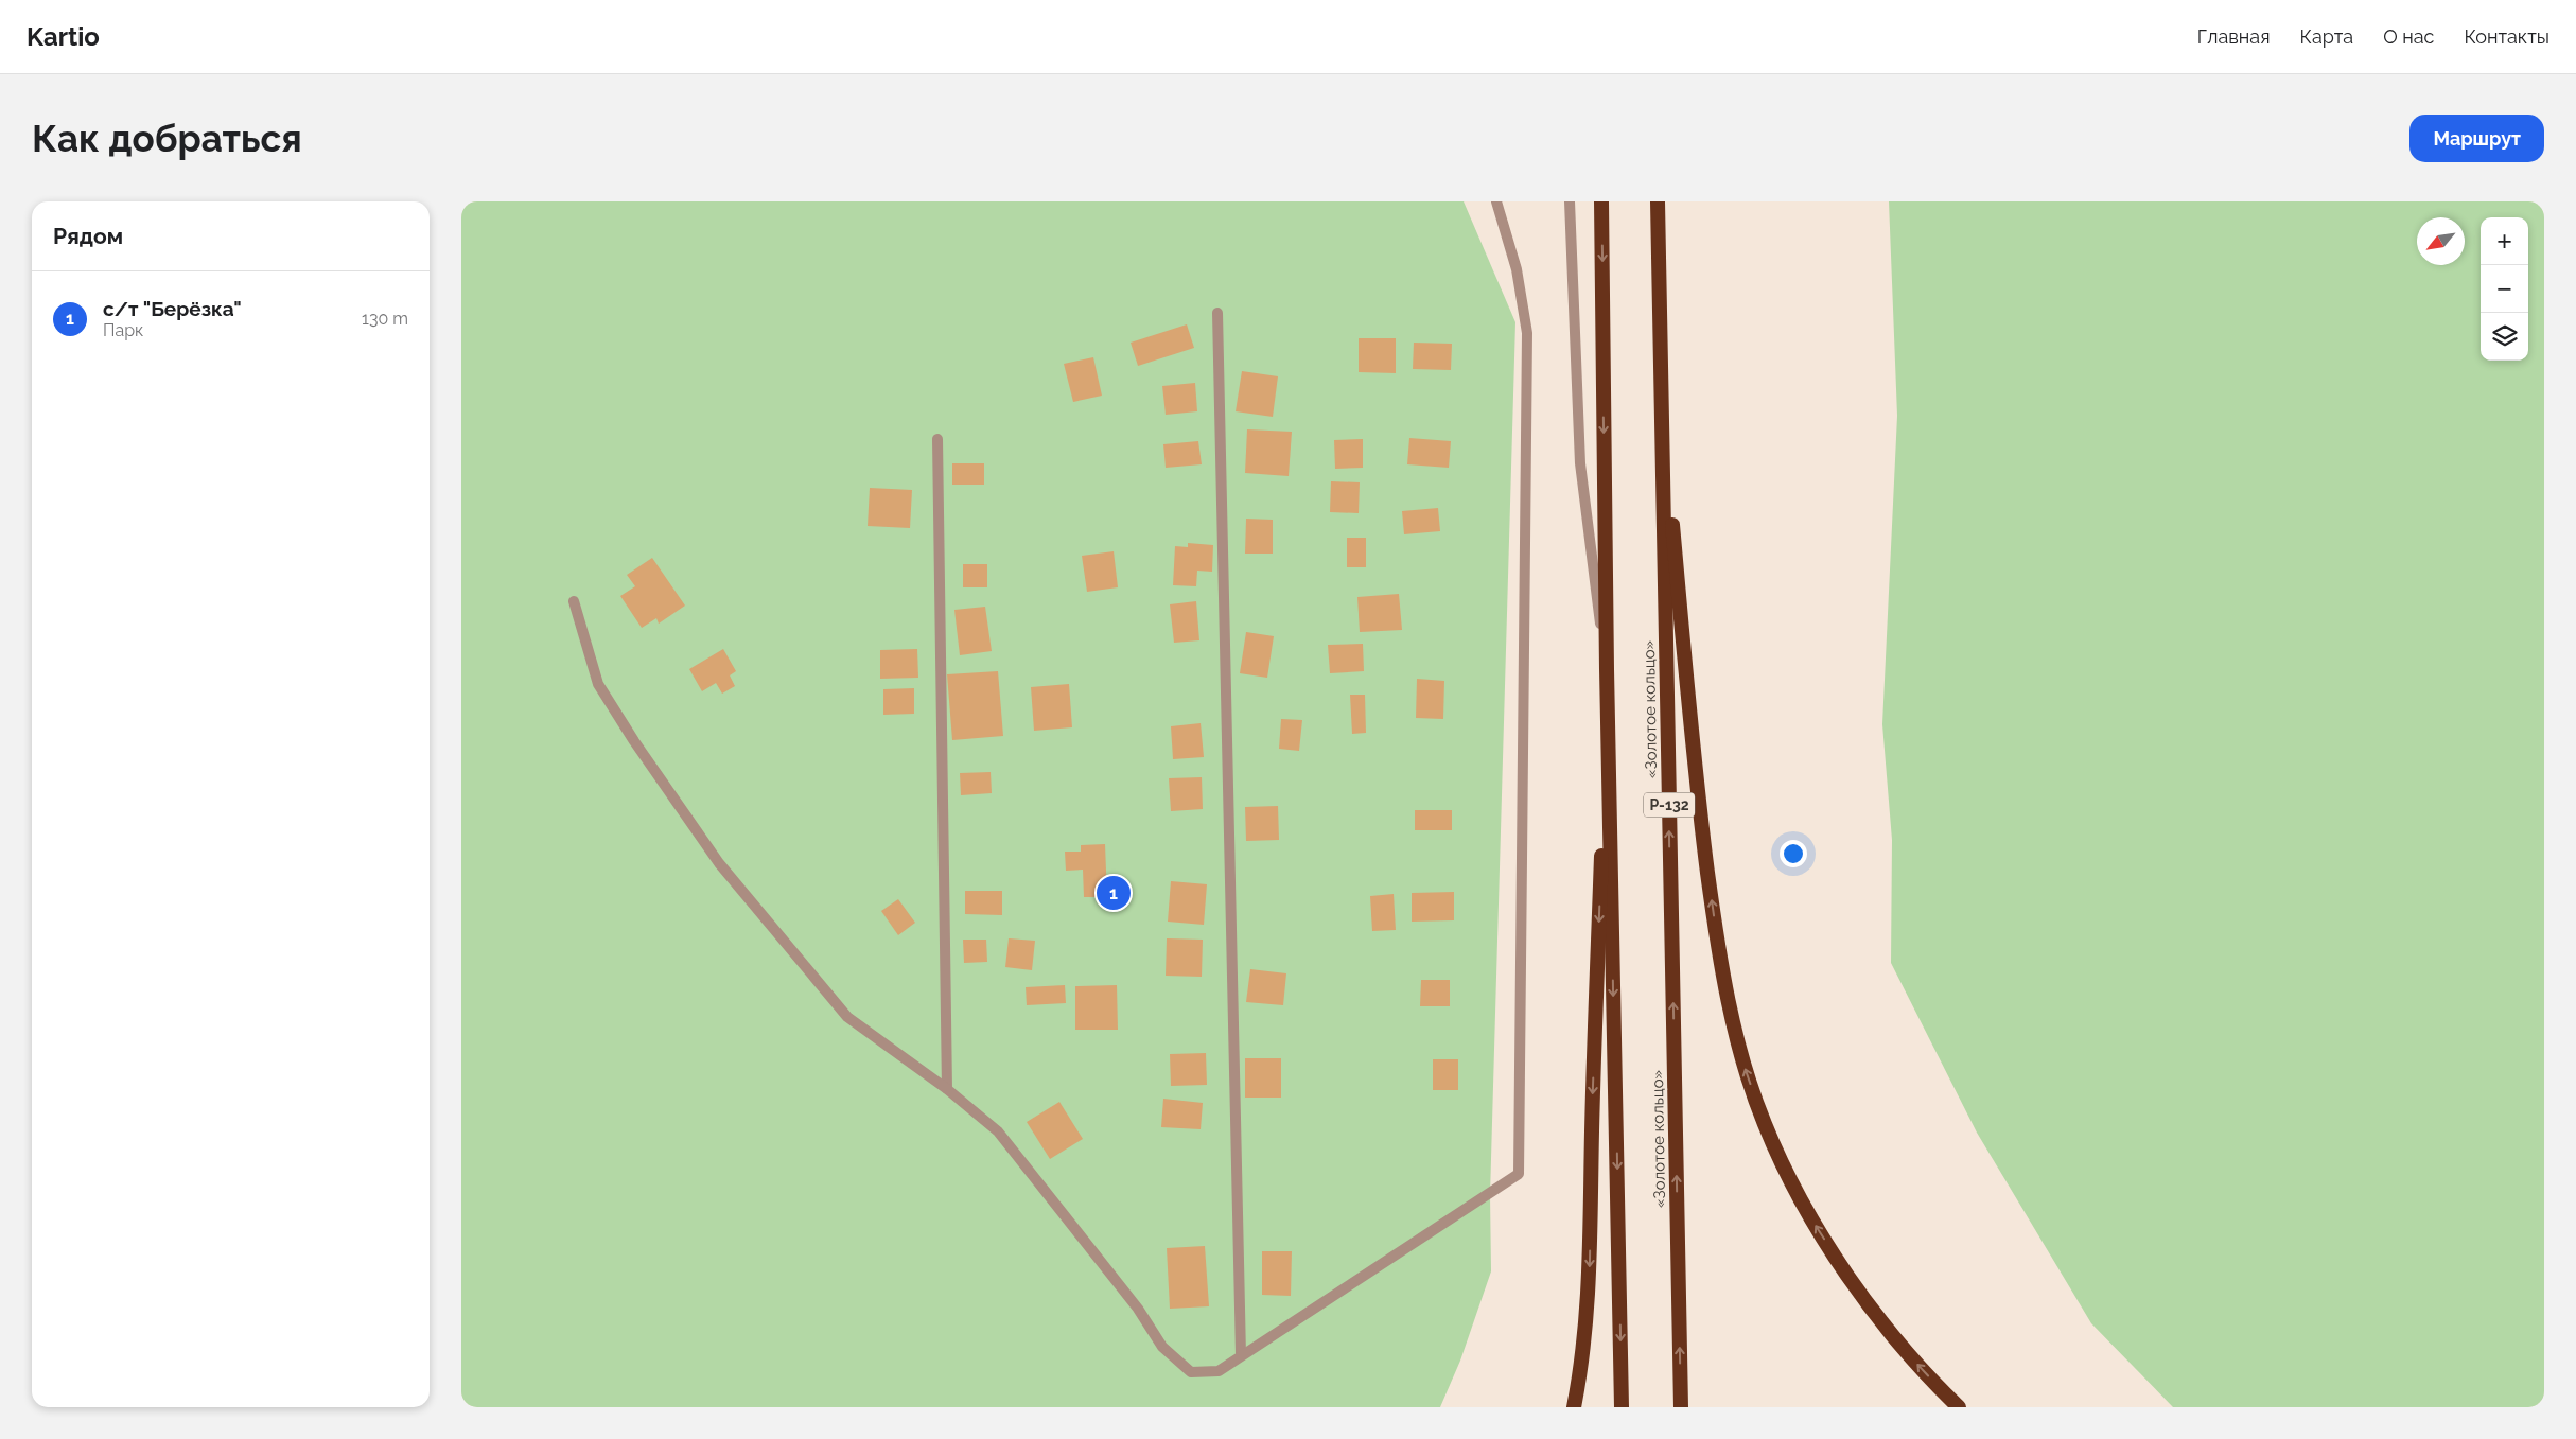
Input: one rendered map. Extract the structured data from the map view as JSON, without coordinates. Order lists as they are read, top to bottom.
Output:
{
  "streets": {
    "highway": ["«Золотое кольцо»", "Р-132"]
  },
  "crossings": [
    ["«Золотое кольцо»", "Р-132"]
  ],
  "north": "bottom left",
  "page": {
    "header": "Kartio",
    "nav": [
      "Главная",
      "Карта",
      "О нас",
      "Контакты"
    ],
    "buttons": "Маршрут",
    "title": "Как добраться",
    "heading": "Рядом",
    "map_buttons": ["+", "−"],
    "list": [
      {
        "mark": "1",
        "name": "c/т \"Берёзка\"",
        "note": "Парк",
        "value": "130 m"
      }
    ],
    "pins": "1"
  }
}
